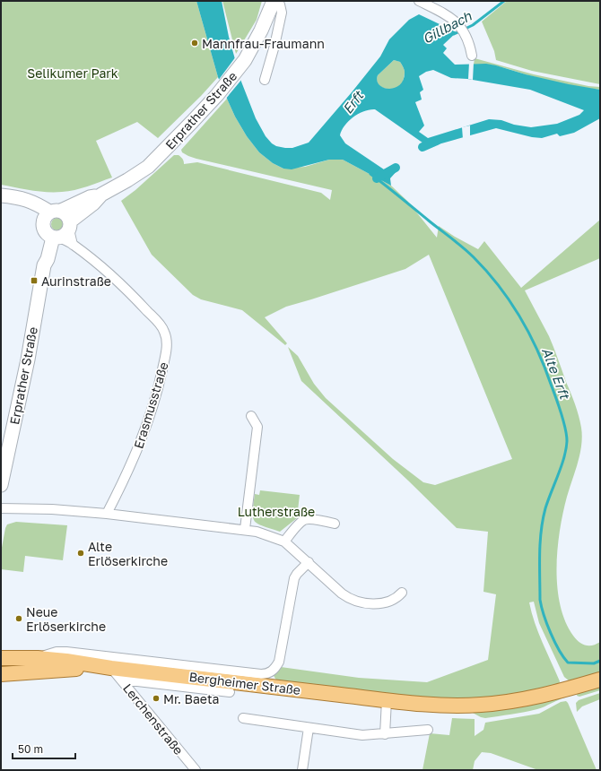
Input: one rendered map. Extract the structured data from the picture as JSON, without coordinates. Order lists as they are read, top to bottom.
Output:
{
  "streets": {
    "main road": ["Erprather Straße", "Bergheimer Straße"],
    "street": ["Erasmusstraße", "Lerchenstraße"]
  },
  "crossings": [
    ["Erprather Straße", "Erasmusstraße"],
    ["Bergheimer Straße", "Lerchenstraße"]
  ],
  "water": ["Gillbach", "Erft", "Alte Erft"],
  "parks": ["Selikumer Park", "Lutherstraße"],
  "places": {
    "other": [
      "Mannfrau-Fraumann",
      "Alte Erlöserkirche",
      "Neue Erlöserkirche",
      "Mr. Baeta"
    ],
    "transit": ["Aurinstraße"]
  },
  "scale_bar": "50 m"
}
